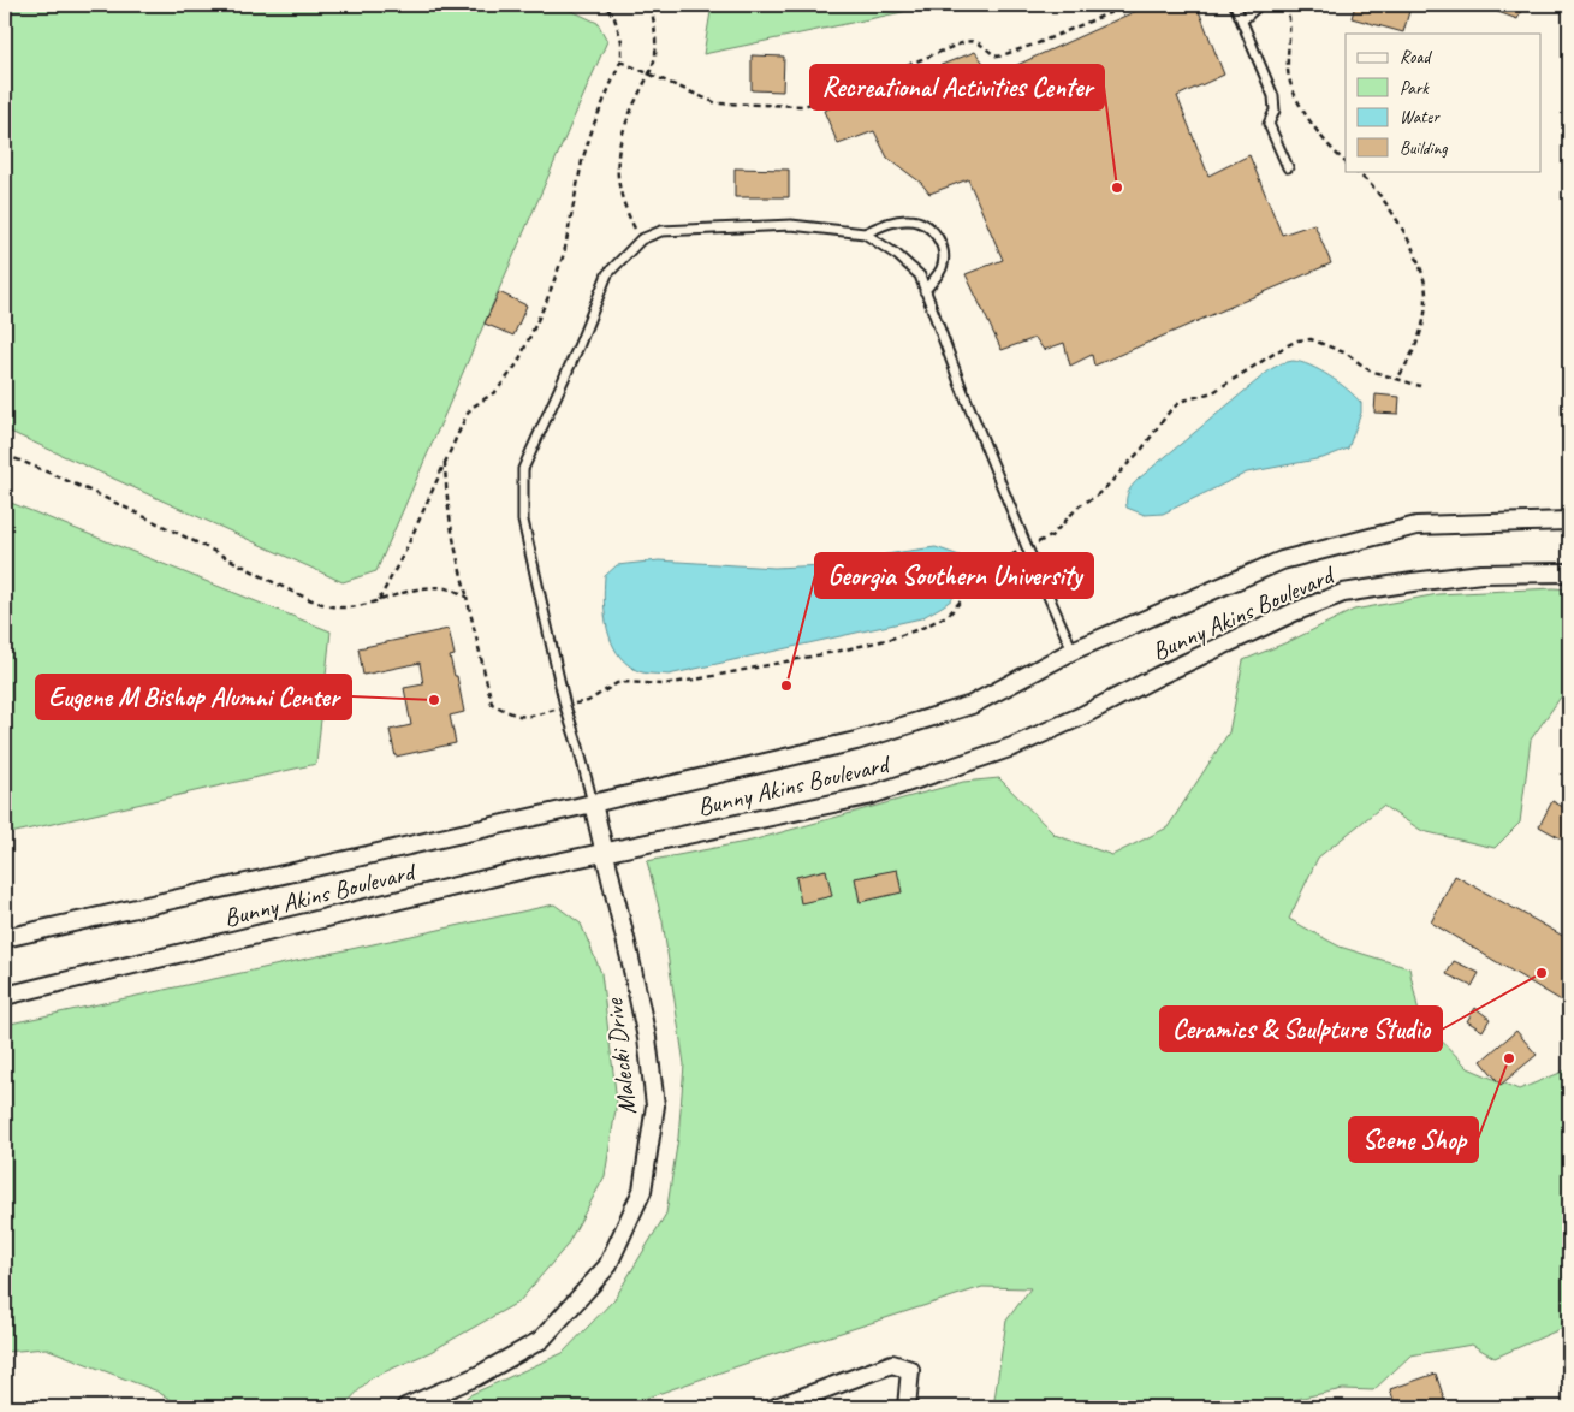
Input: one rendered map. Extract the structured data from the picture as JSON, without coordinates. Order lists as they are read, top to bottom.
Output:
{
  "streets": {
    "street": ["Bunny Akins Boulevard", "Malecki Drive"]
  },
  "crossings": [
    ["Bunny Akins Boulevard", "Malecki Drive"]
  ],
  "places": [
    "Recreational Activities Center",
    "Georgia Southern University",
    "Eugene M Bishop Alumni Center",
    "Ceramics & Sculpture Studio",
    "Scene Shop"
  ],
  "legend": [
    "Road",
    "Park",
    "Water",
    "Building"
  ]
}
